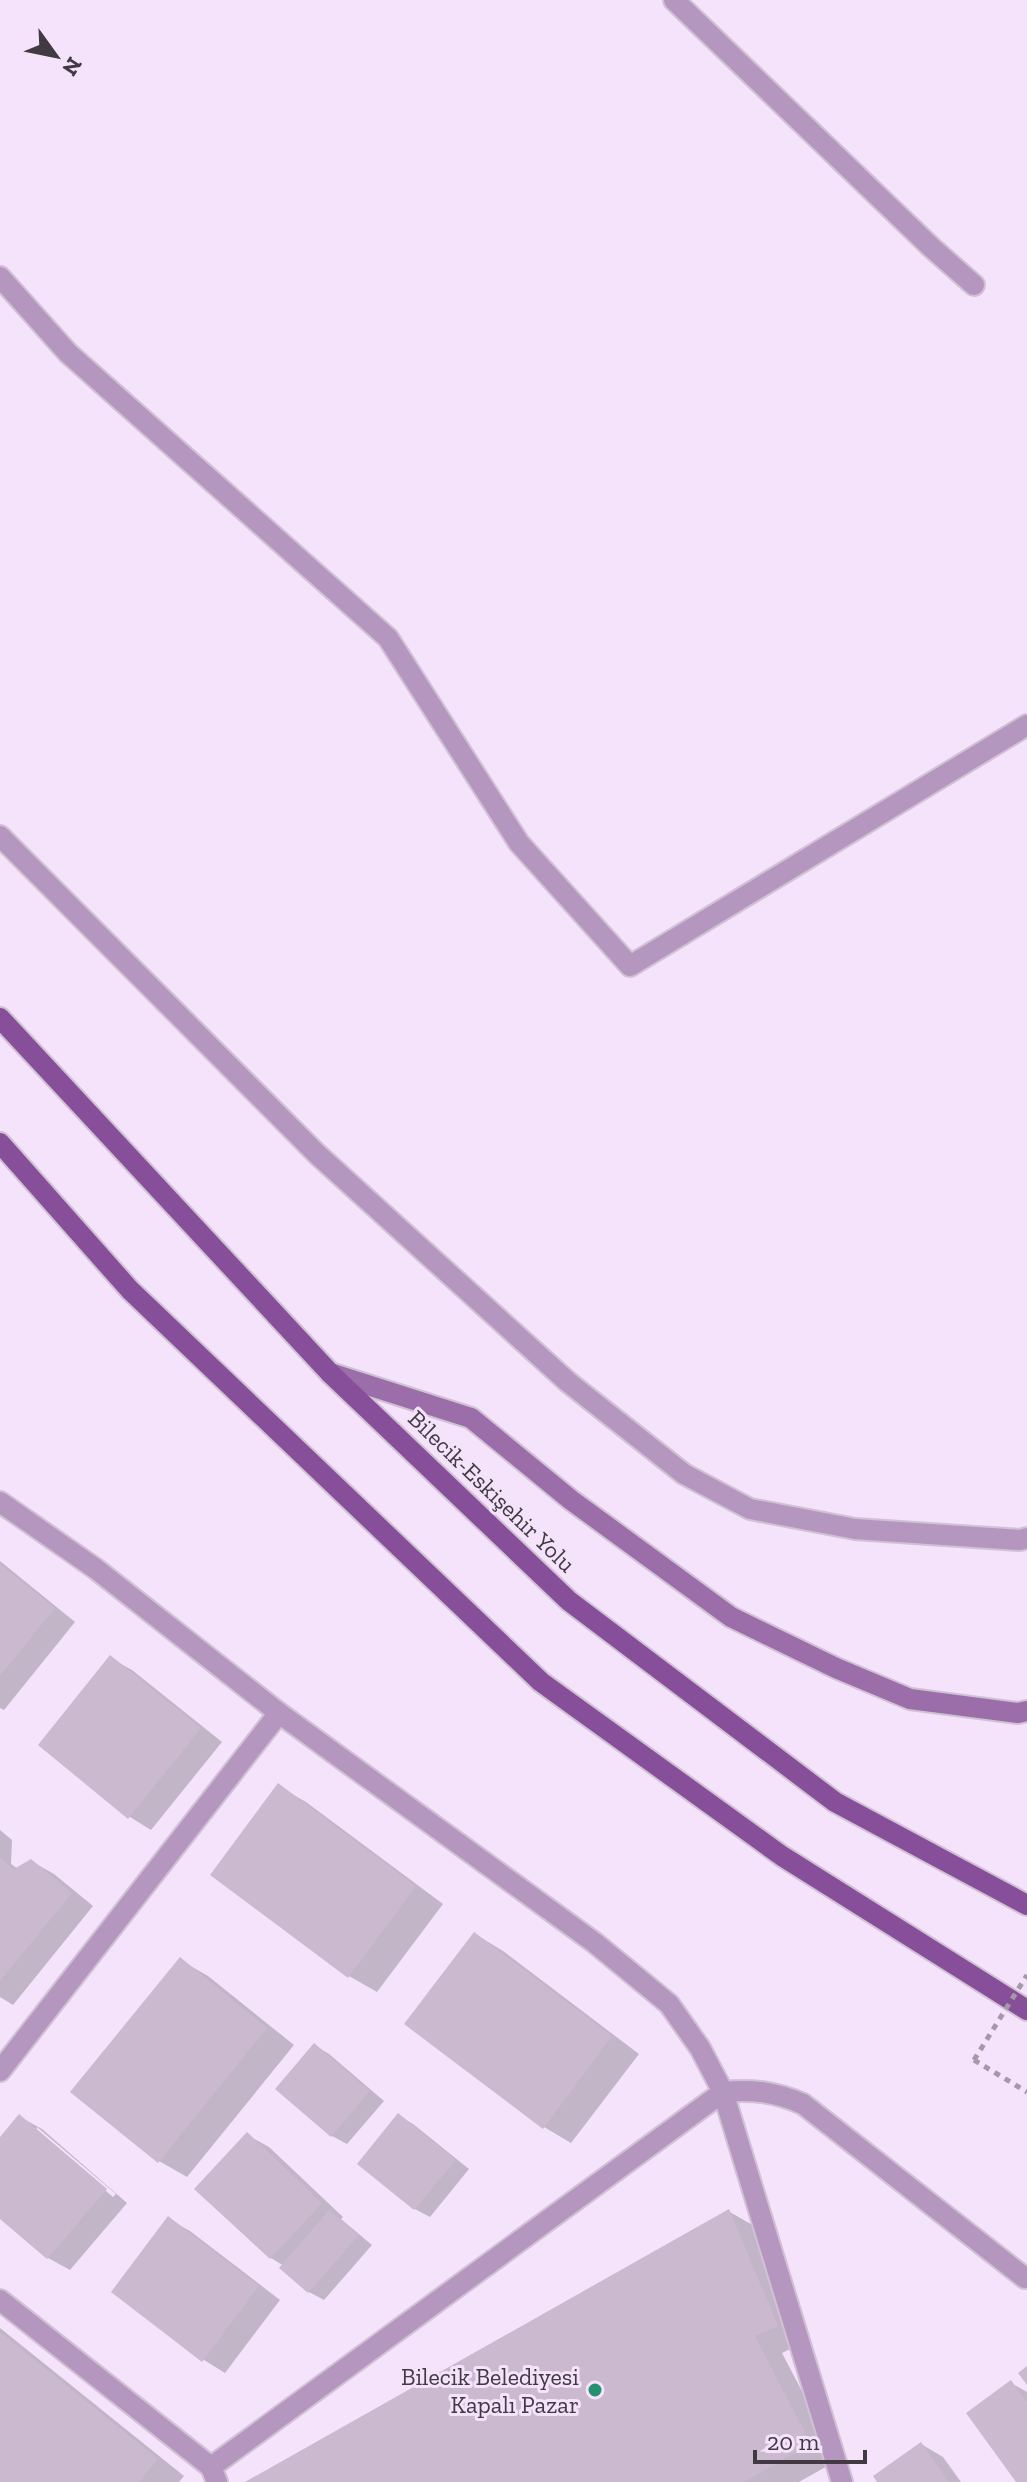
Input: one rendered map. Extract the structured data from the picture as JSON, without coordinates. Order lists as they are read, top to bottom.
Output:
{
  "streets": {
    "main road": ["Bilecik-Eskişehir Yolu"]
  },
  "places": ["Bilecik Belediyesi Kapalı Pazar"],
  "scale_bar": "20 m",
  "north": "bottom right"
}
